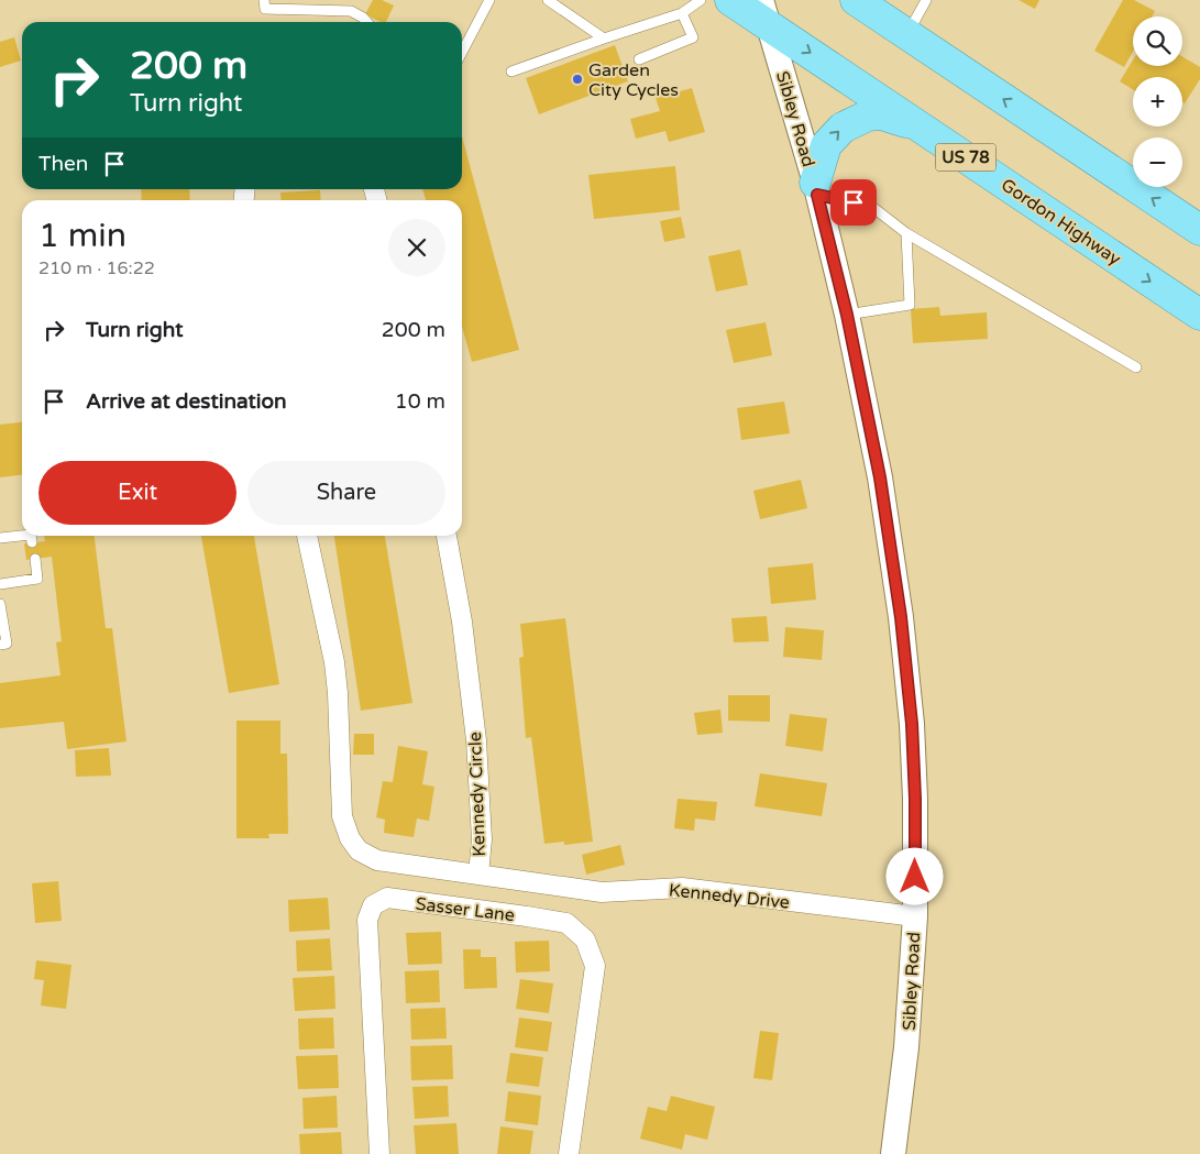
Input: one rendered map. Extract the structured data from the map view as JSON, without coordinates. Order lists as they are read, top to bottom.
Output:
{
  "streets": {
    "highway": ["US 78", "Gordon Highway"],
    "street": [
      "Sibley Road",
      "Kennedy Circle",
      "Kennedy Drive",
      "Sasser Lane"
    ]
  },
  "crossings": [
    ["Sibley Road", "Gordon Highway"],
    ["Sibley Road", "Kennedy Drive"],
    ["Kennedy Circle", "Kennedy Drive"]
  ],
  "places": ["Garden City Cycles"],
  "page": {
    "map_buttons": ["+", "−"],
    "turn": ["200 m", "Turn right"],
    "then": "Then",
    "heading": ["1 min", "210 m · 16:22"],
    "list": [
      {
        "name": "Turn right",
        "value": "200 m"
      },
      {
        "name": "Arrive at destination",
        "value": "10 m"
      }
    ],
    "buttons": ["Exit", "Share"]
  }
}
